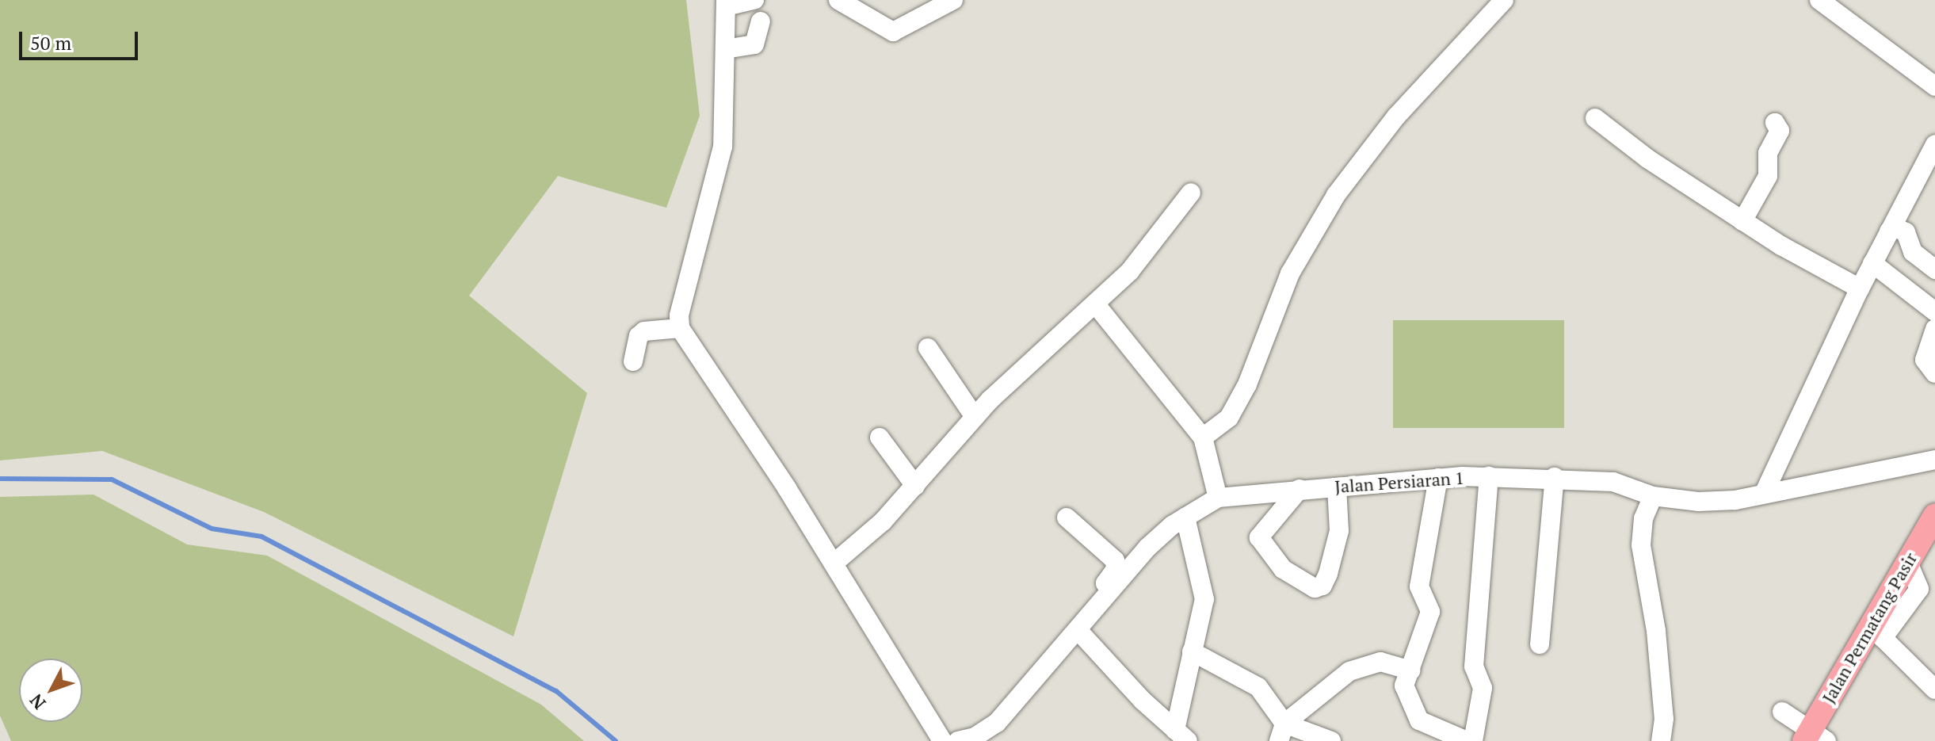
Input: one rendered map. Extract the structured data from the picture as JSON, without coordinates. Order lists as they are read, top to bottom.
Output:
{
  "streets": {
    "main road": ["Jalan Permatang Pasir"],
    "street": ["Jalan Persiaran 1"]
  },
  "scale_bar": "50 m",
  "north": "bottom left"
}
